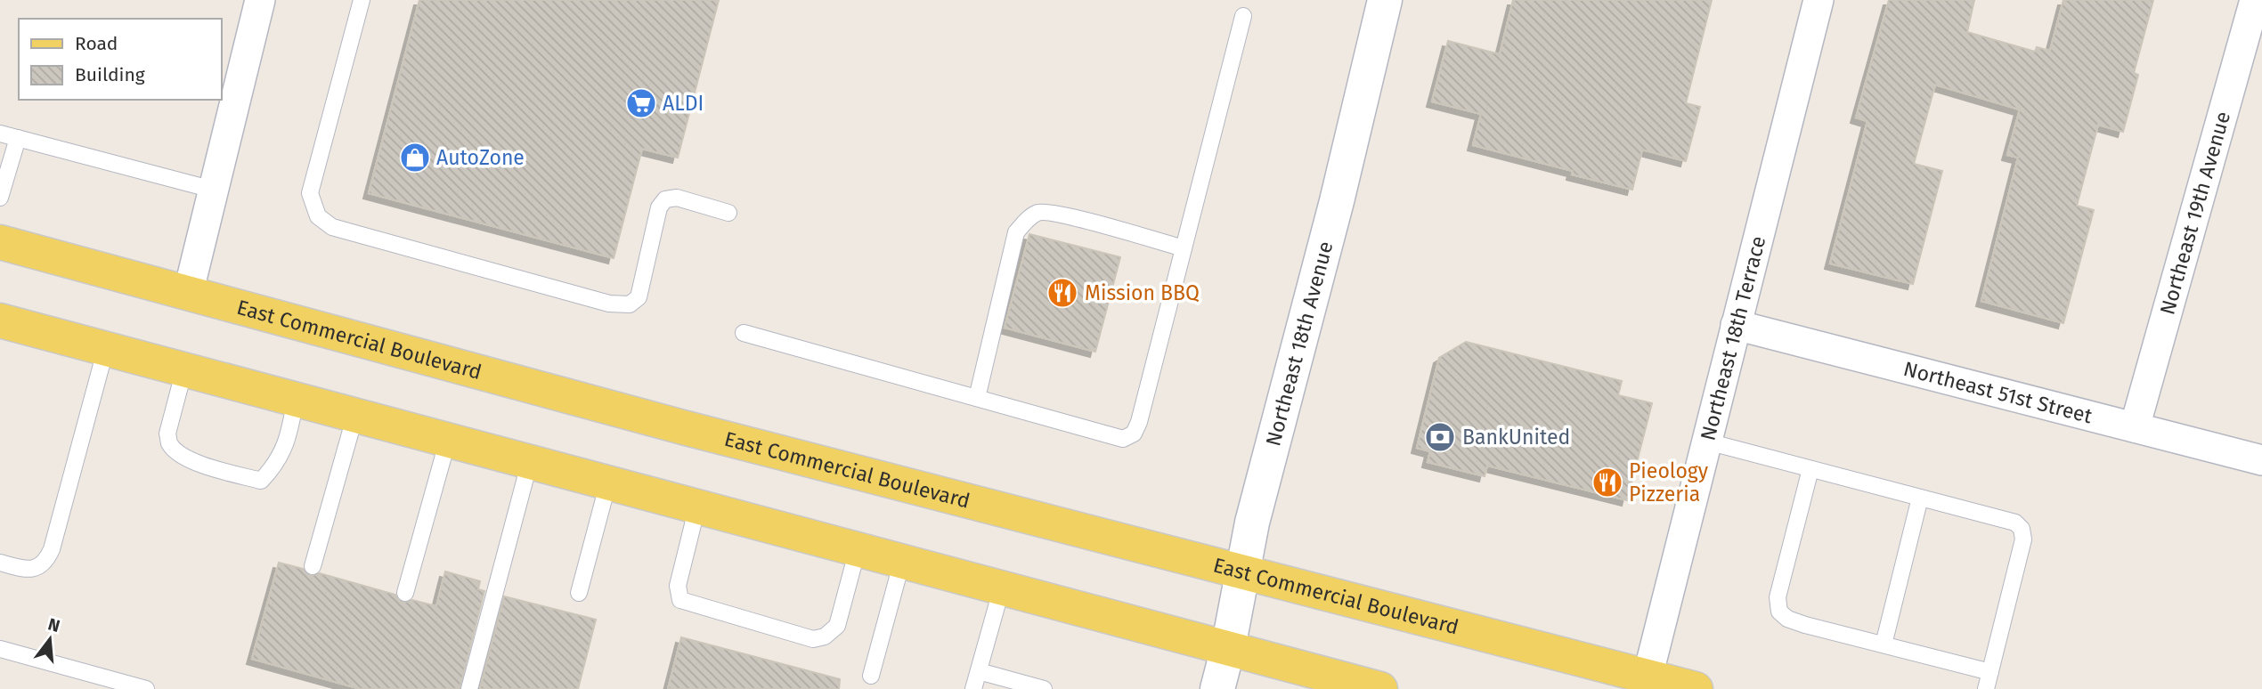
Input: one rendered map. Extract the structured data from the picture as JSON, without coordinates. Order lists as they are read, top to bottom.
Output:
{
  "streets": {
    "main road": ["East Commercial Boulevard"],
    "street": [
      "Northeast 19th Avenue",
      "Northeast 18th Terrace",
      "Northeast 18th Avenue",
      "Northeast 51st Street"
    ]
  },
  "crossings": [
    ["Northeast 19th Avenue", "Northeast 51st Street"],
    ["Northeast 18th Terrace", "East Commercial Boulevard"],
    ["Northeast 18th Terrace", "Northeast 51st Street"],
    ["East Commercial Boulevard", "Northeast 18th Avenue"]
  ],
  "places": {
    "supermarket": ["ALDI"],
    "shop": ["AutoZone"],
    "restaurant": ["Mission BBQ", "Pieology Pizzeria"],
    "bank": ["BankUnited"]
  },
  "legend": ["Road", "Building"],
  "north": "top"
}
